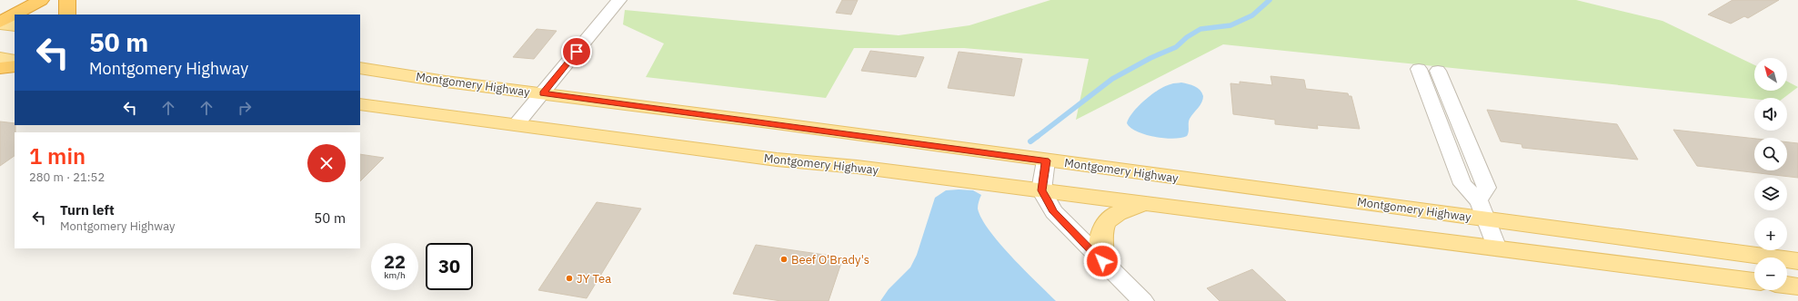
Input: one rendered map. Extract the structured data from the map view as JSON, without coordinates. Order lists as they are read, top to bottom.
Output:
{
  "streets": {
    "main road": ["Montgomery Highway"]
  },
  "places": ["Beef O'Brady's", "JY Tea"],
  "north": "top left",
  "page": {
    "turn": ["50 m", "Montgomery Highway"],
    "map_buttons": ["+", "−"],
    "heading": ["1 min", "280 m · 21:52"],
    "list": [
      {
        "name": "Turn left",
        "note": "Montgomery Highway",
        "value": "50 m"
      }
    ],
    "speed": "22 km/h",
    "limit": "30"
  }
}
